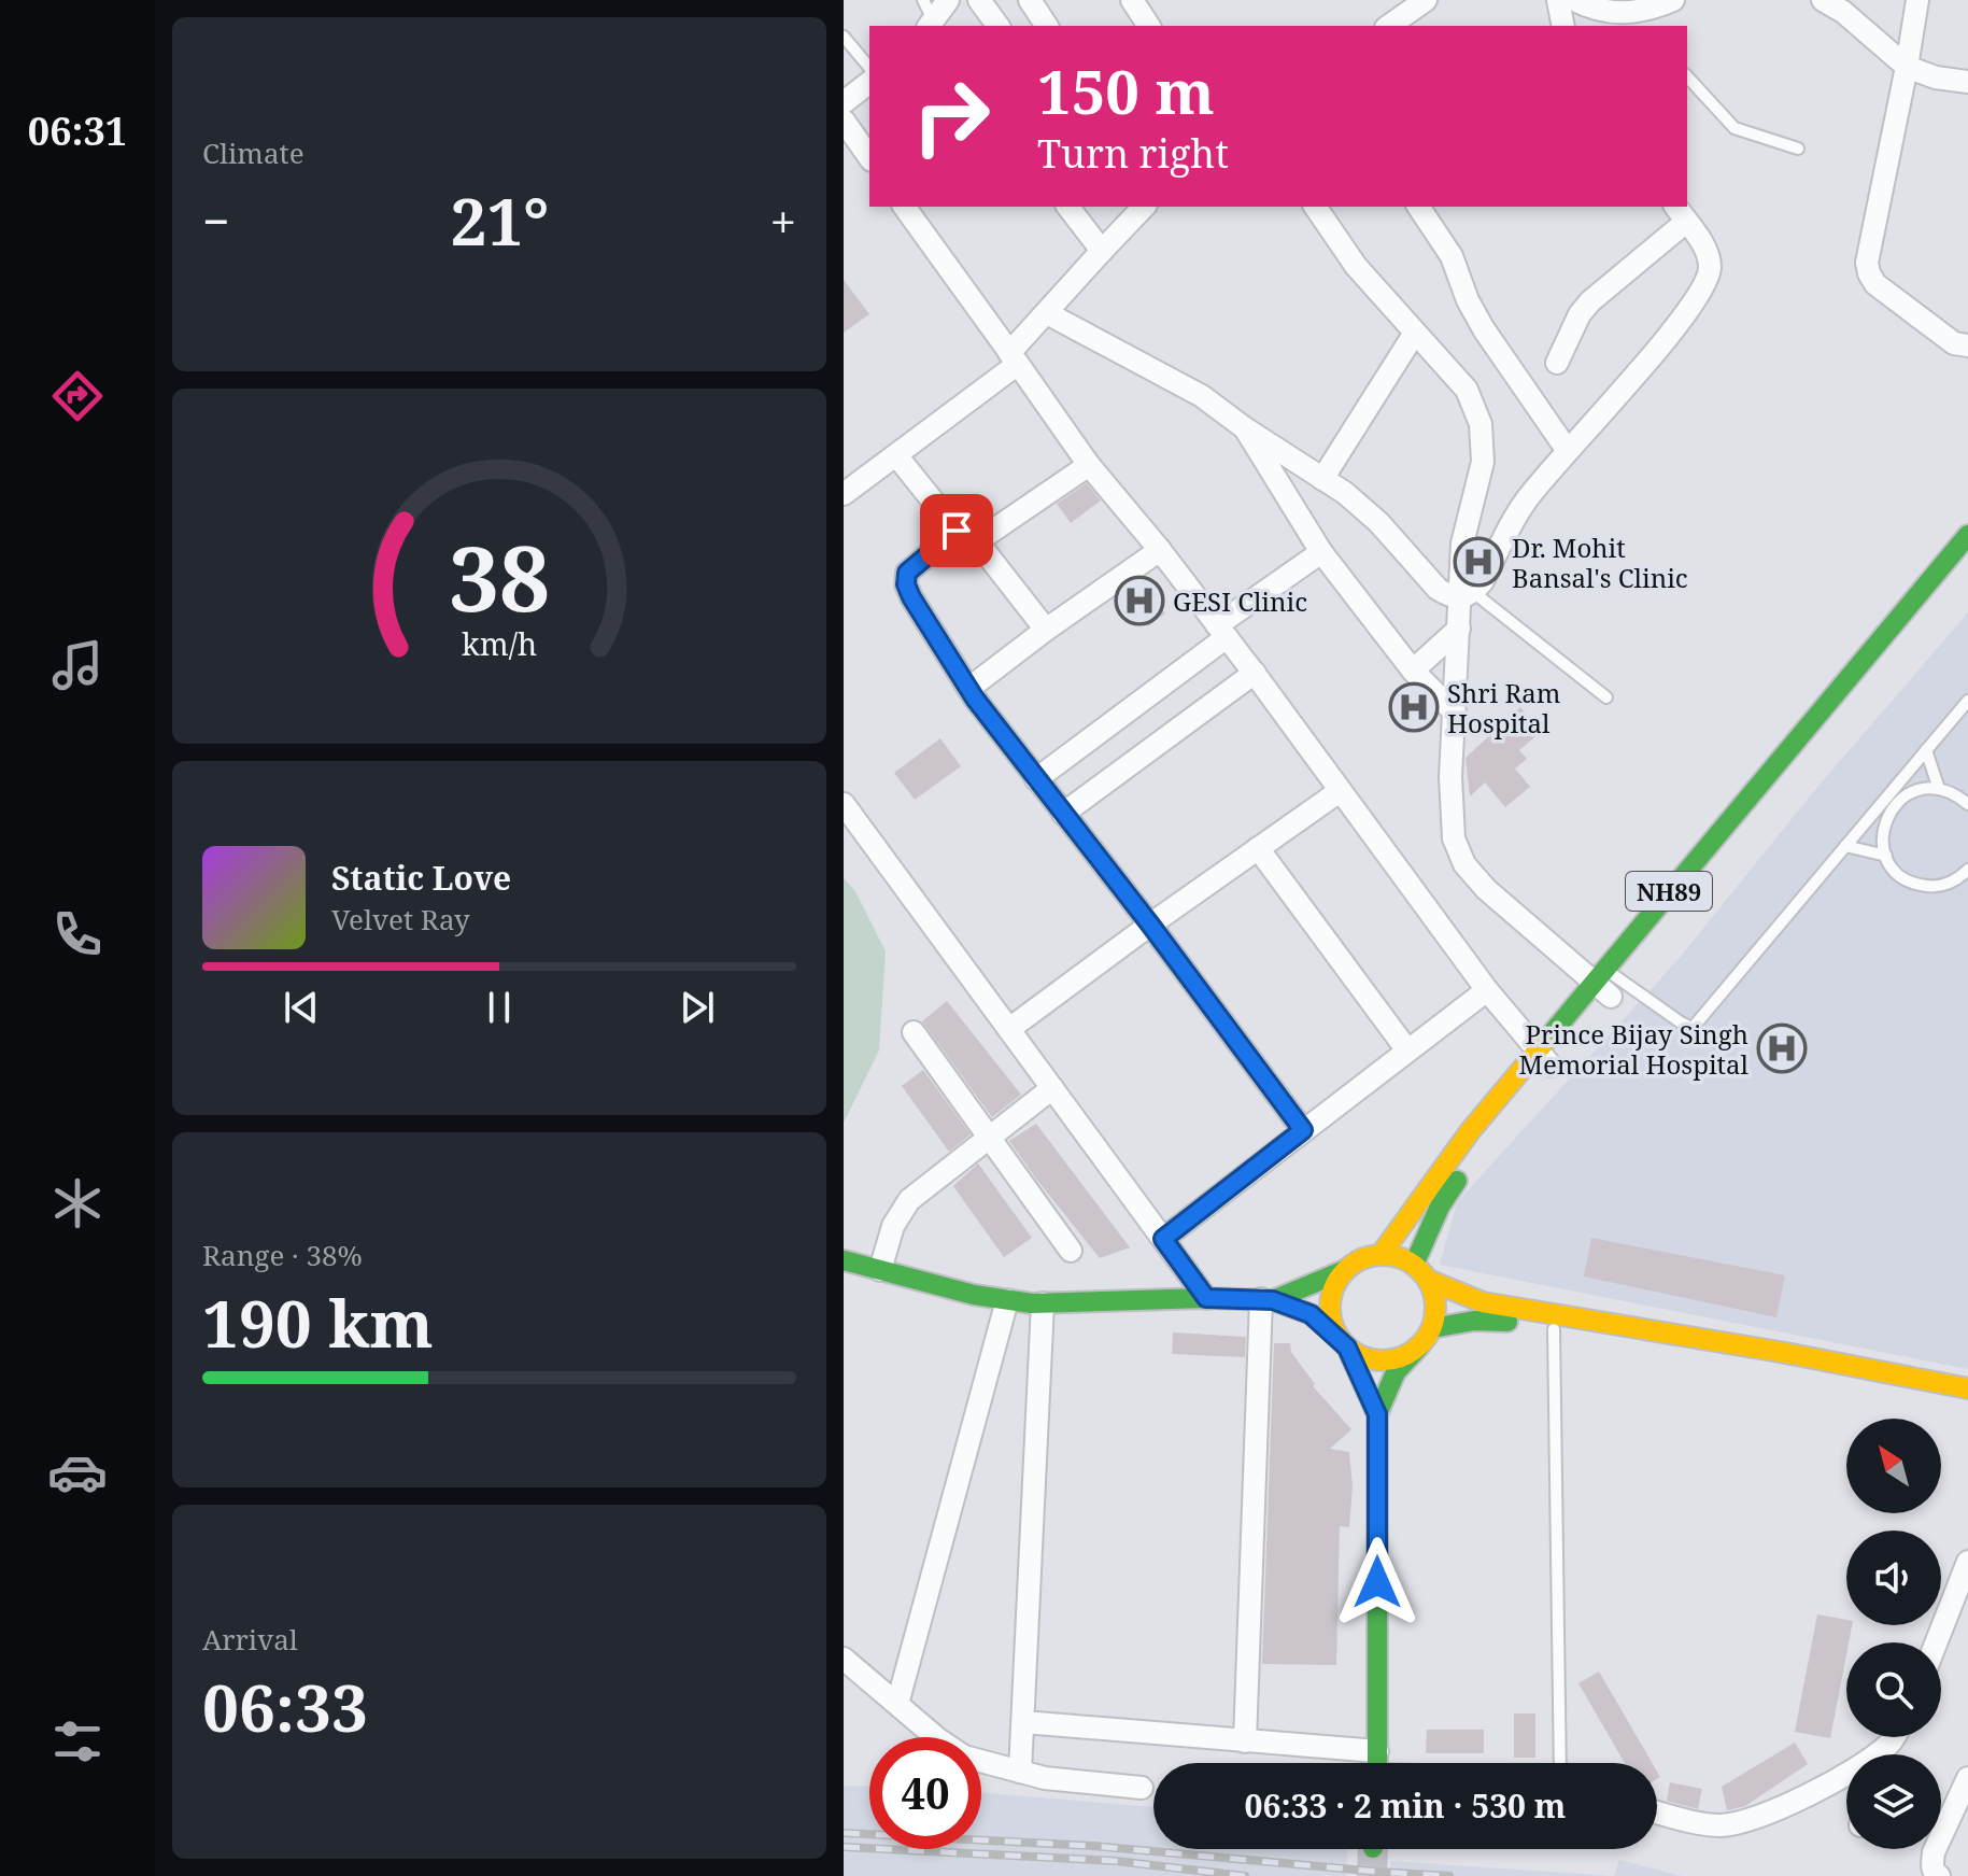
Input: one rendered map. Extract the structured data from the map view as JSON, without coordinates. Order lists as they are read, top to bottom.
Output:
{
  "streets": {
    "main road": ["NH89"]
  },
  "places": {
    "hospital": [
      "Dr. Mohit Bansal's Clinic",
      "GESI Clinic",
      "Shri Ram Hospital",
      "Prince Bijay Singh Memorial Hospital"
    ]
  },
  "north": "top left",
  "page": {
    "tabs": "06:31",
    "tile": [
      "Climate",
      ["Range · 38%", "190 km"],
      ["Arrival", "06:33"]
    ],
    "turn": ["150 m", "Turn right"],
    "heat": ["−", "21°", "+"],
    "song": ["Static Love", "Velvet Ray"],
    "limit": "40",
    "trip": "06:33 · 2 min · 530 m",
    "gauge": ["38", "km/h"]
  }
}
